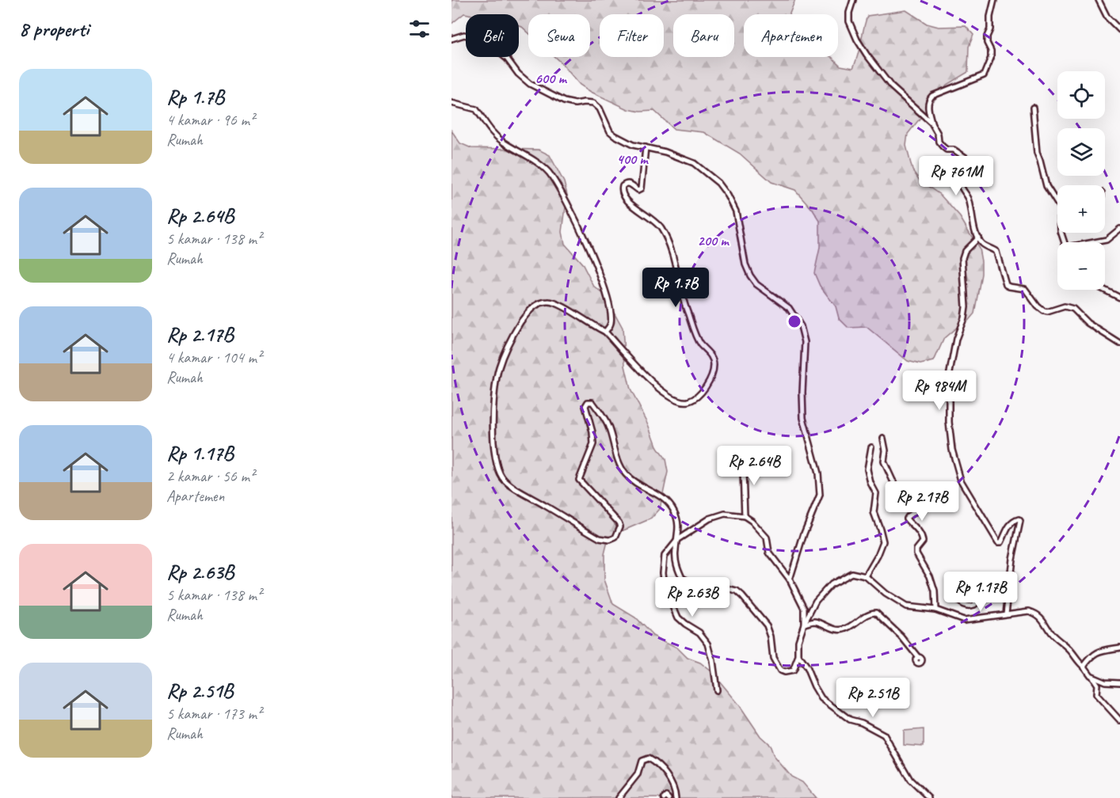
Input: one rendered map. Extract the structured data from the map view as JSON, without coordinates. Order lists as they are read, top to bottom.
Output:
{
  "page": {
    "heading": "8 properti",
    "chip": [
      "Beli",
      "Sewa",
      "Filter",
      "Baru",
      "Apartemen"
    ],
    "list": [
      {
        "name": "Rp 1.7B",
        "note": "4 kamar · 96 m² · Rumah"
      },
      {
        "name": "Rp 2.64B",
        "note": "5 kamar · 138 m² · Rumah"
      },
      {
        "name": "Rp 2.17B",
        "note": "4 kamar · 104 m² · Rumah"
      },
      {
        "name": "Rp 1.17B",
        "note": "2 kamar · 56 m² · Apartemen"
      },
      {
        "name": "Rp 2.63B",
        "note": "5 kamar · 138 m² · Rumah"
      },
      {
        "name": "Rp 2.51B",
        "note": "5 kamar · 173 m² · Rumah"
      }
    ],
    "map_buttons": ["+", "−"],
    "price": [
      "Rp 761M",
      "Rp 1.7B",
      "Rp 984M",
      "Rp 2.64B",
      "Rp 2.17B",
      "Rp 1.17B",
      "Rp 2.63B",
      "Rp 2.51B"
    ]
  },
  "rings": ["600 m", "400 m", "200 m"]
}
